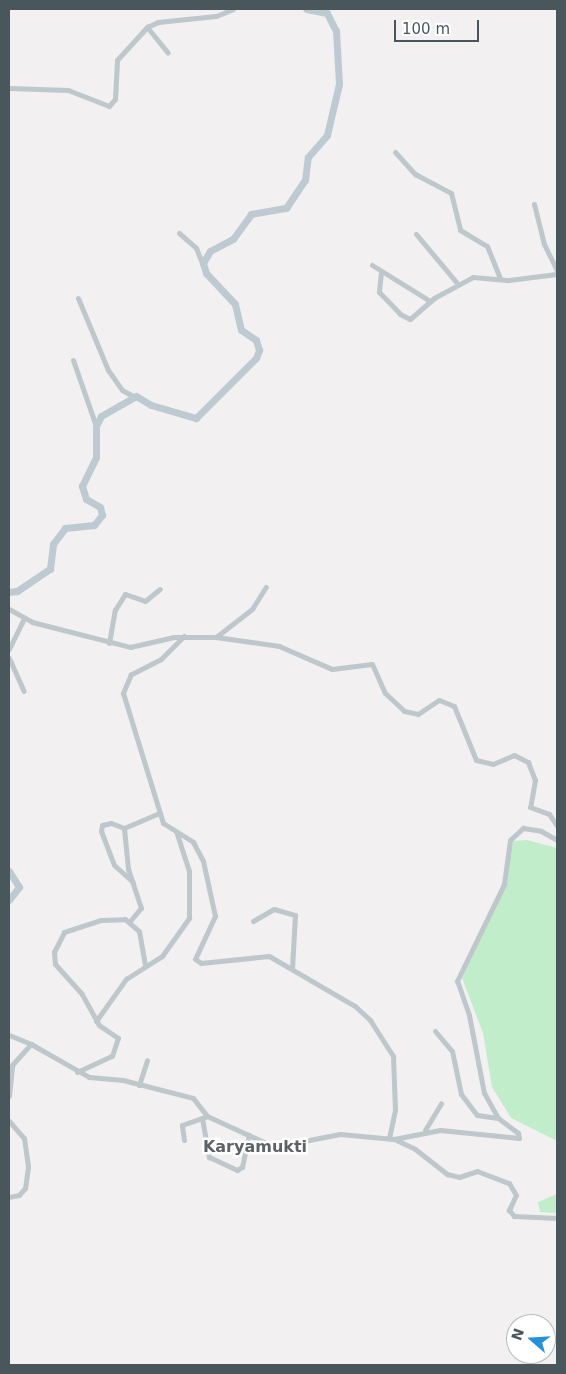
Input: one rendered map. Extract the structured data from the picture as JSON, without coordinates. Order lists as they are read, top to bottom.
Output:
{
  "districts": ["Karyamukti"],
  "scale_bar": "100 m",
  "north": "left"
}
